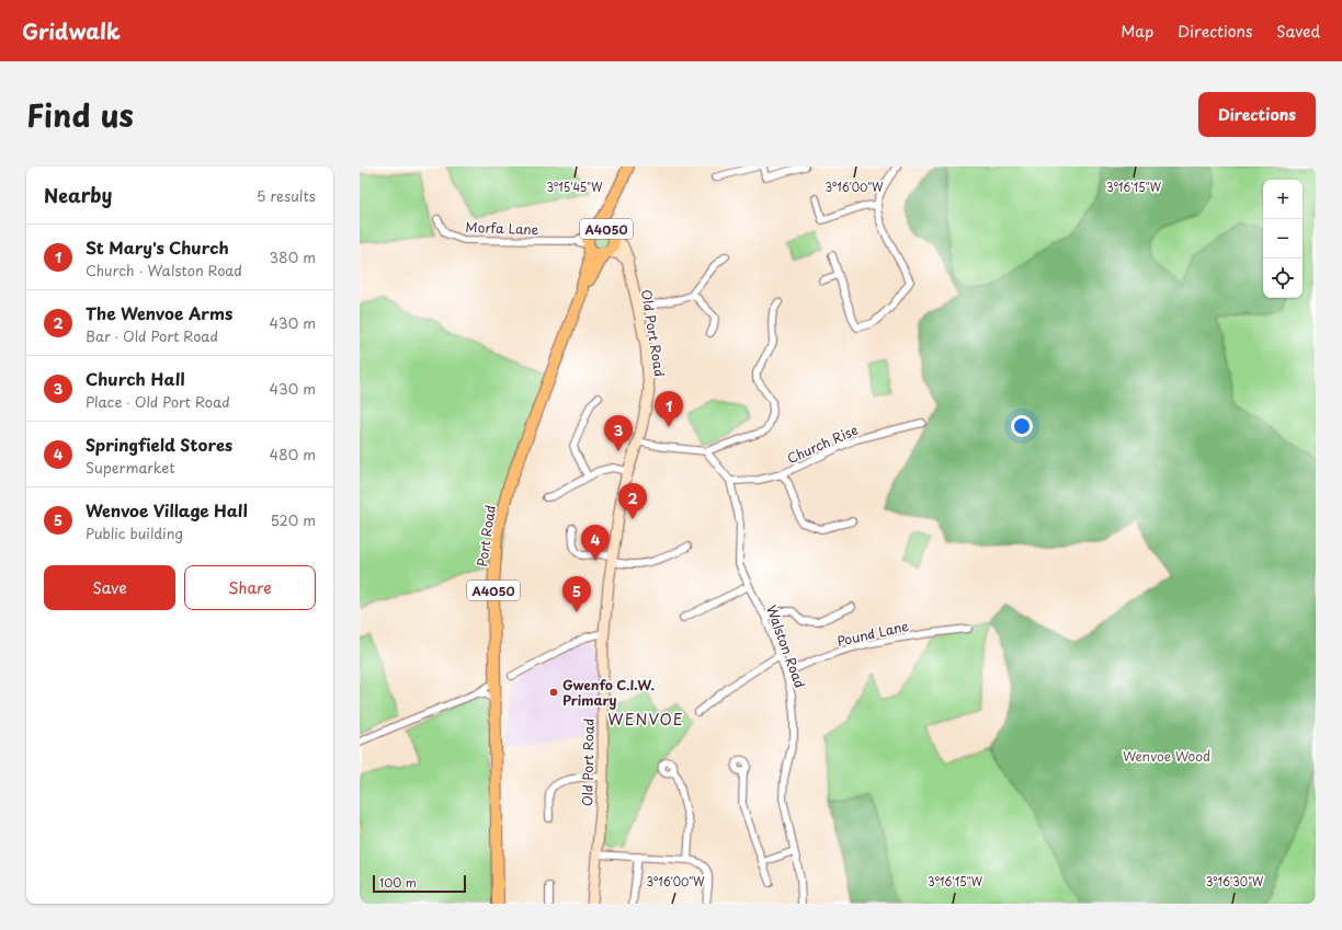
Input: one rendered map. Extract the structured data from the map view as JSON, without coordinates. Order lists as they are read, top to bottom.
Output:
{
  "streets": {
    "main road": ["A4050", "Port Road"],
    "street": [
      "Morfa Lane",
      "Old Port Road",
      "Church Rise",
      "Pound Lane",
      "Walston Road"
    ]
  },
  "crossings": [
    ["Morfa Lane", "A4050"],
    ["Morfa Lane", "Old Port Road"],
    ["Morfa Lane", "Port Road"],
    ["A4050", "Old Port Road"],
    ["A4050", "Port Road"],
    ["Old Port Road", "Port Road"],
    ["Church Rise", "Walston Road"],
    ["Pound Lane", "Walston Road"]
  ],
  "districts": ["WENVOE"],
  "parks": ["Wenvoe Wood"],
  "places": ["Gwenfo C.I.W. Primary"],
  "scale_bar": "100 m",
  "page": {
    "header": "Gridwalk",
    "nav": ["Map", "Directions", "Saved"],
    "title": "Find us",
    "buttons": [
      "Directions",
      ["Save", "Share"]
    ],
    "heading": ["Nearby", "5 results"],
    "map_buttons": ["+", "−"],
    "list": [
      {
        "mark": "1",
        "name": "St Mary's Church",
        "note": "Church · Walston Road",
        "value": "380 m"
      },
      {
        "mark": "2",
        "name": "The Wenvoe Arms",
        "note": "Bar · Old Port Road",
        "value": "430 m"
      },
      {
        "mark": "3",
        "name": "Church Hall",
        "note": "Place · Old Port Road",
        "value": "430 m"
      },
      {
        "mark": "4",
        "name": "Springfield Stores",
        "note": "Supermarket",
        "value": "480 m"
      },
      {
        "mark": "5",
        "name": "Wenvoe Village Hall",
        "note": "Public building",
        "value": "520 m"
      }
    ],
    "pins": [
      "1",
      "3",
      "2",
      "4",
      "5"
    ],
    "scale": "100 m"
  },
  "coordinates": [
    "3°15'45\"W",
    "3°16'00\"W",
    "3°16'15\"W",
    "3°16'30\"W"
  ]
}
